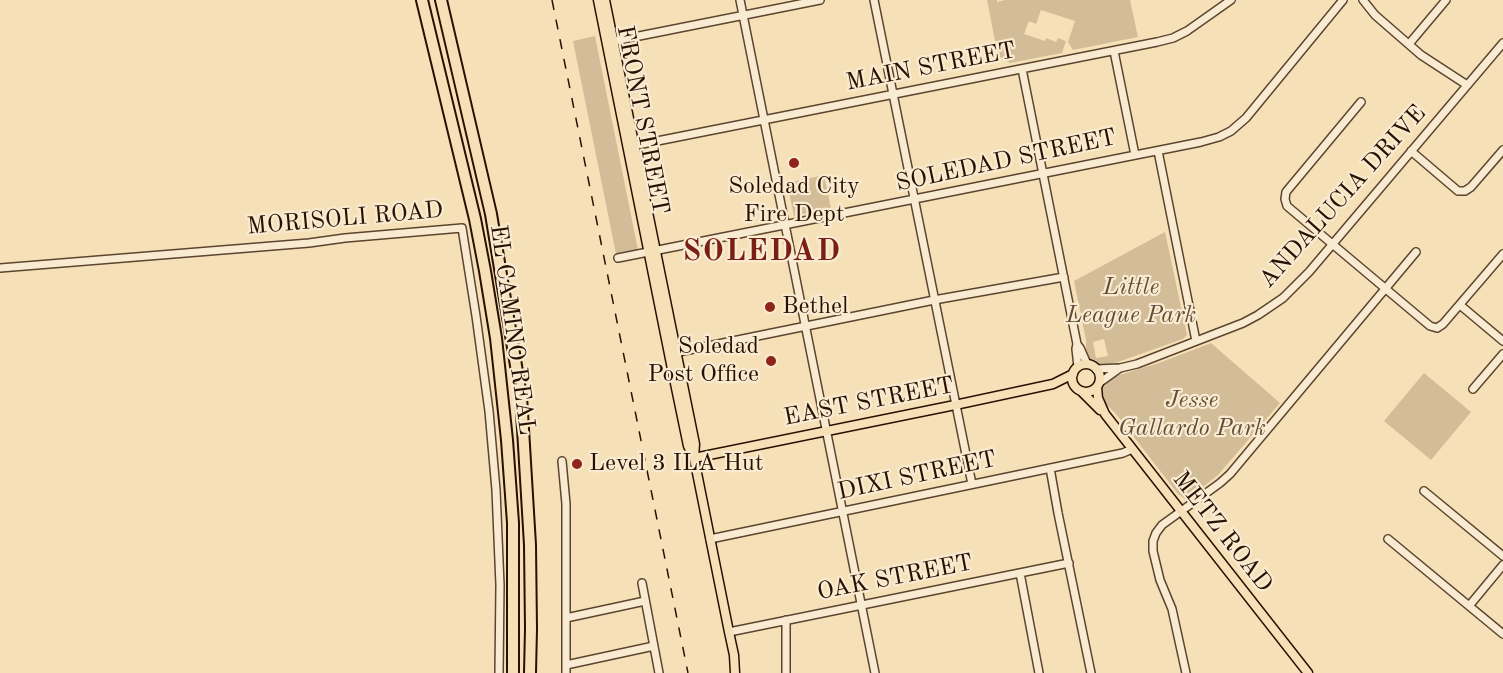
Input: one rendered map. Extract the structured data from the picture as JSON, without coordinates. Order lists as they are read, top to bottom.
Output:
{
  "streets": {
    "highway": ["EL CAMINO REAL"],
    "main road": ["FRONT STREET", "EAST STREET", "METZ ROAD"],
    "street": [
      "MAIN STREET",
      "SOLEDAD STREET",
      "ANDALUCIA DRIVE",
      "MORISOLI ROAD",
      "DIXI STREET",
      "OAK STREET"
    ]
  },
  "crossings": [
    ["MAIN STREET", "FRONT STREET"],
    ["FRONT STREET", "SOLEDAD STREET"],
    ["FRONT STREET", "EAST STREET"],
    ["FRONT STREET", "DIXI STREET"],
    ["FRONT STREET", "OAK STREET"],
    ["ANDALUCIA DRIVE", "EAST STREET"],
    ["ANDALUCIA DRIVE", "METZ ROAD"],
    ["EAST STREET", "METZ ROAD"],
    ["DIXI STREET", "METZ ROAD"]
  ],
  "districts": ["SOLEDAD"],
  "parks": ["Little League Park", "Jesse Gallardo Park"],
  "places": [
    "Soledad City Fire Dept",
    "Bethel",
    "Soledad Post Office",
    "Level 3 ILA Hut"
  ]
}
